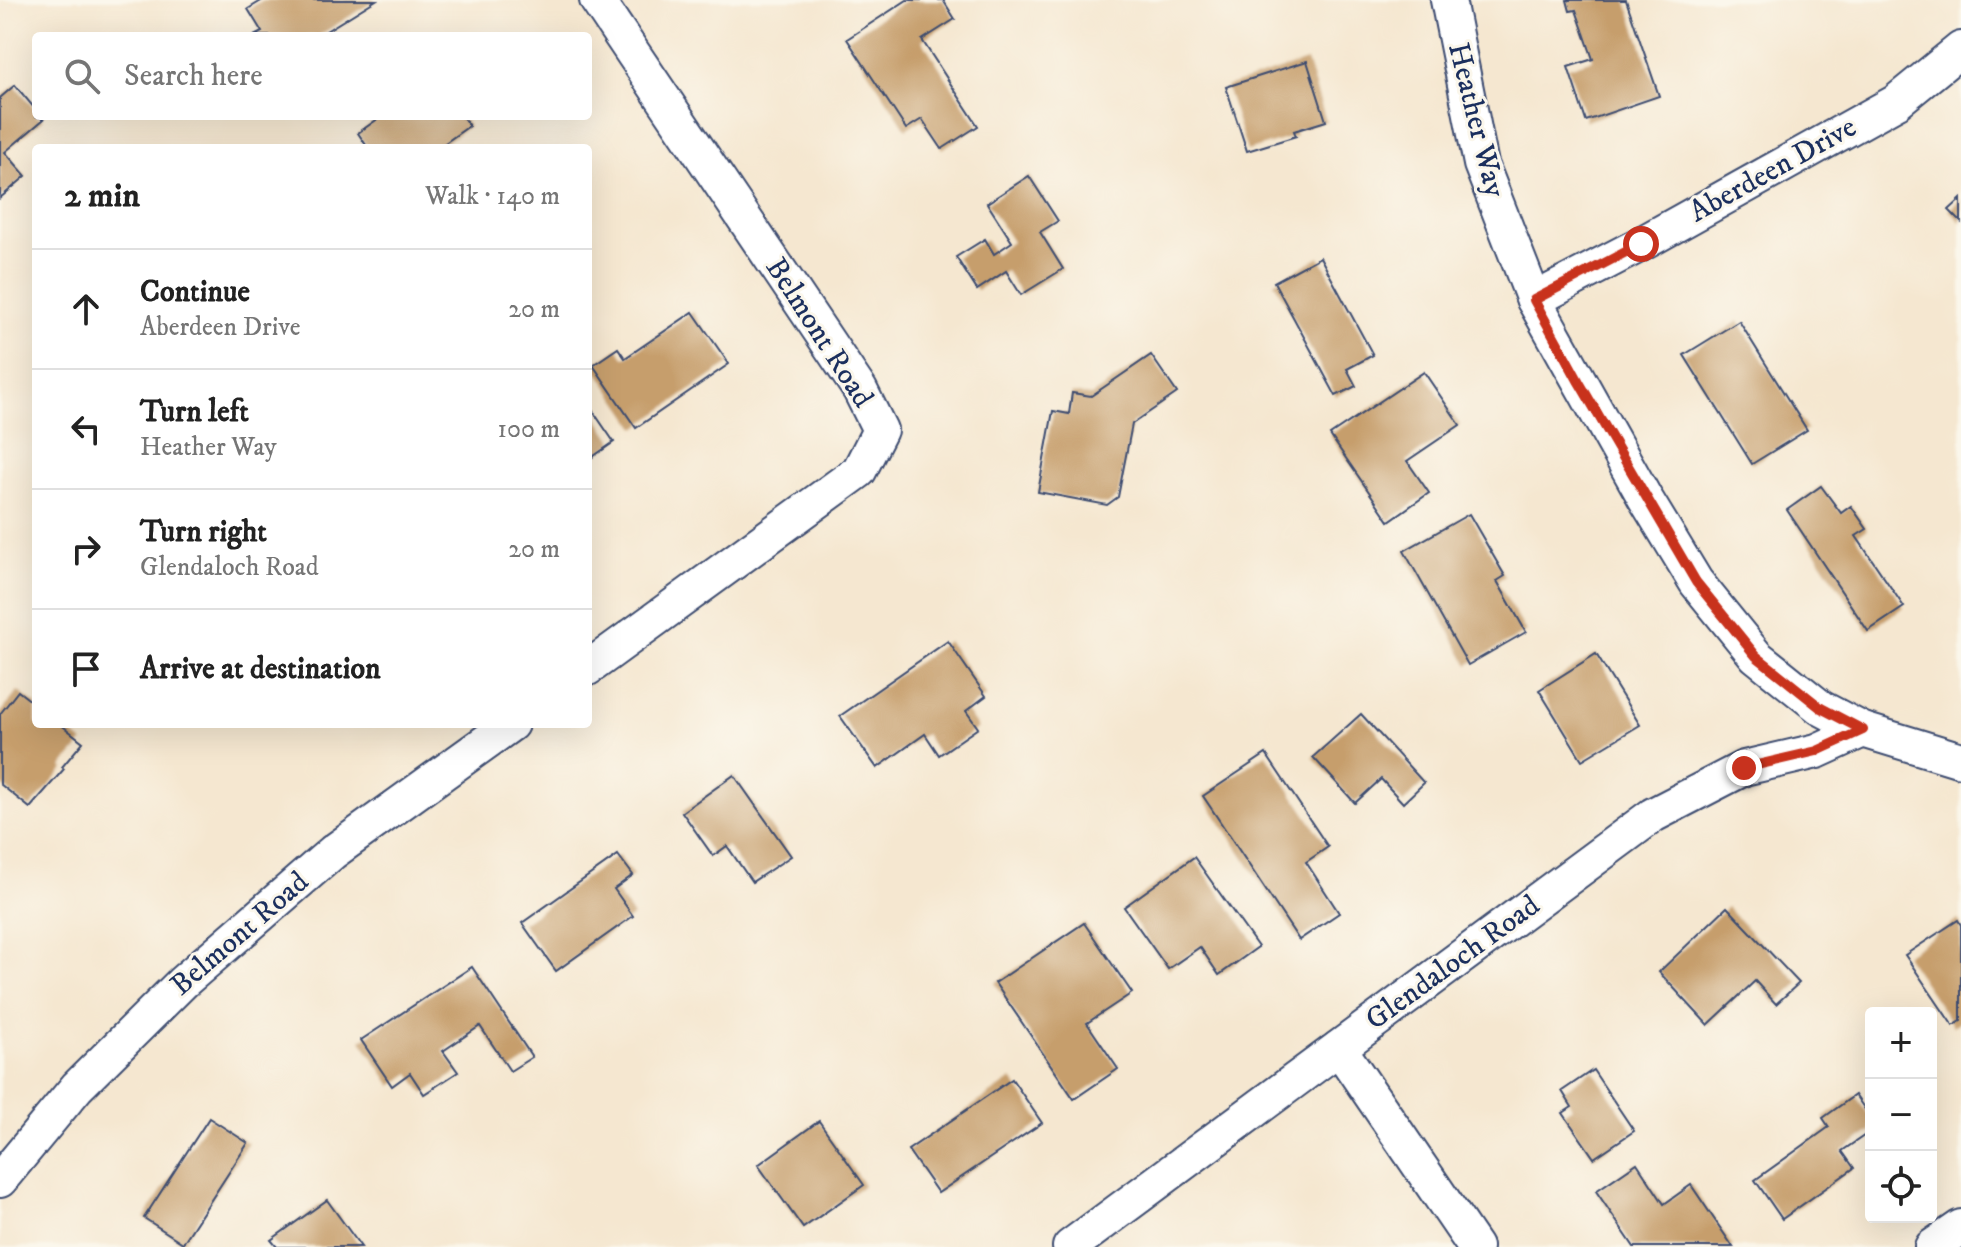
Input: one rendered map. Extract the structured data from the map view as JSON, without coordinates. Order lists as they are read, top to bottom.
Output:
{
  "streets": {
    "street": [
      "Heather Way",
      "Aberdeen Drive",
      "Belmont Road",
      "Glendaloch Road"
    ]
  },
  "crossings": [
    ["Heather Way", "Aberdeen Drive"],
    ["Heather Way", "Glendaloch Road"]
  ],
  "page": {
    "search": "Search here",
    "heading": ["2 min", "Walk · 140 m"],
    "list": [
      ["Continue", "Aberdeen Drive", "20 m"],
      ["Turn left", "Heather Way", "100 m"],
      ["Turn right", "Glendaloch Road", "20 m"],
      "Arrive at destination"
    ],
    "map_buttons": ["+", "−"]
  }
}
